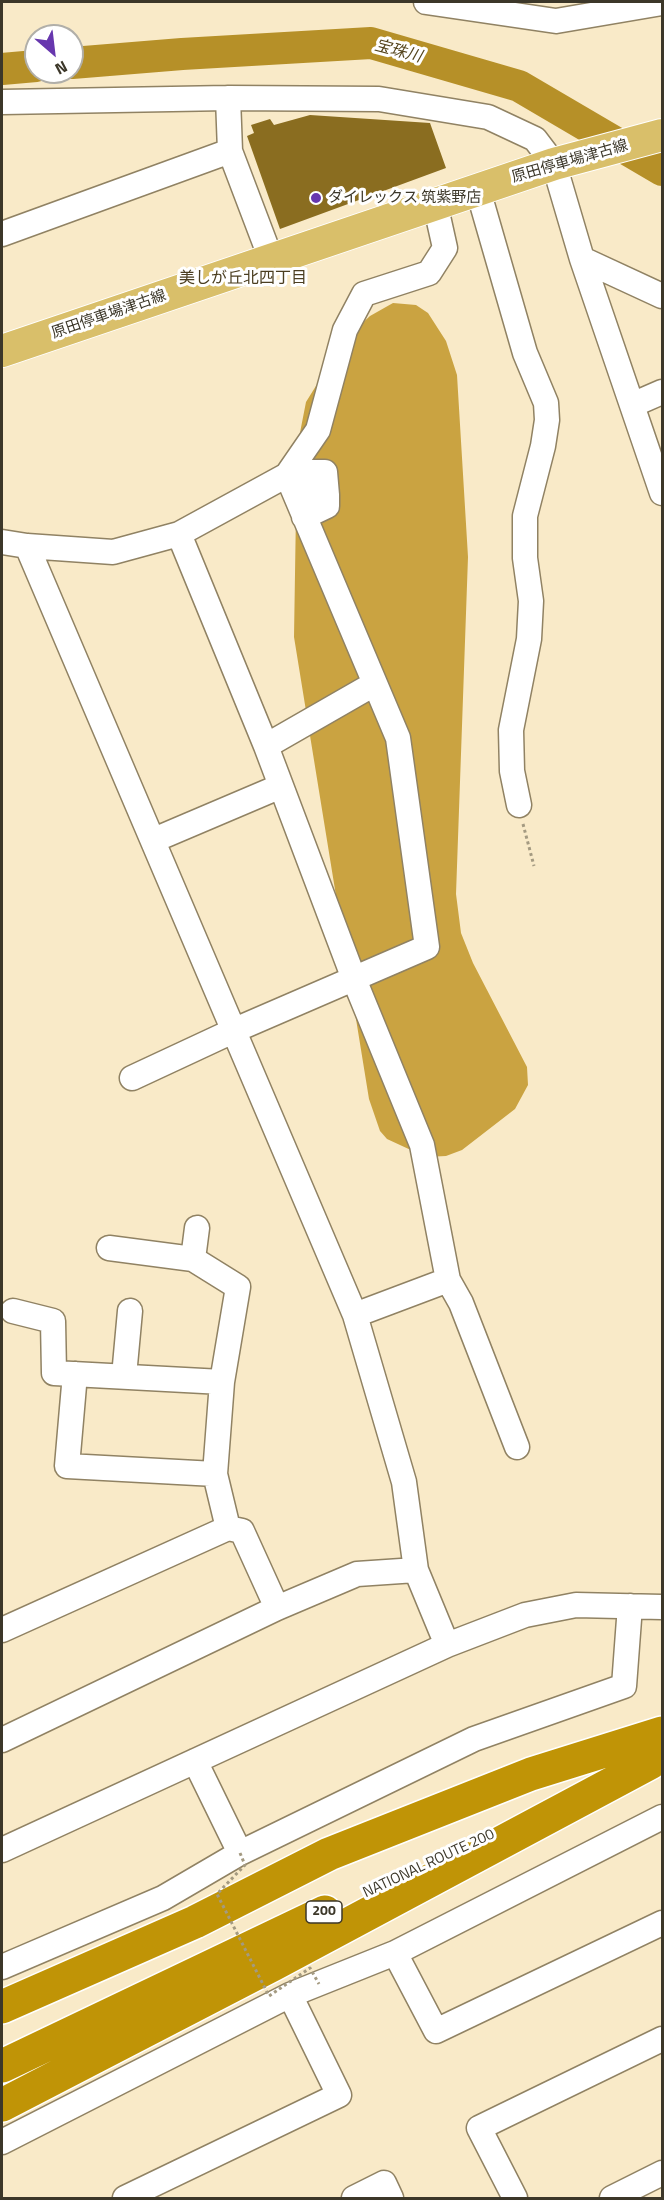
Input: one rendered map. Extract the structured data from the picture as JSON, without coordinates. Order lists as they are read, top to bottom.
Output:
{
  "streets": {
    "highway": ["NATIONAL ROUTE 200", "200"],
    "main road": ["原田停車場津古線"]
  },
  "districts": ["美しが丘北四丁目"],
  "water": ["宝珠川"],
  "places": ["ダイレックス 筑紫野店"],
  "north": "bottom right"
}
